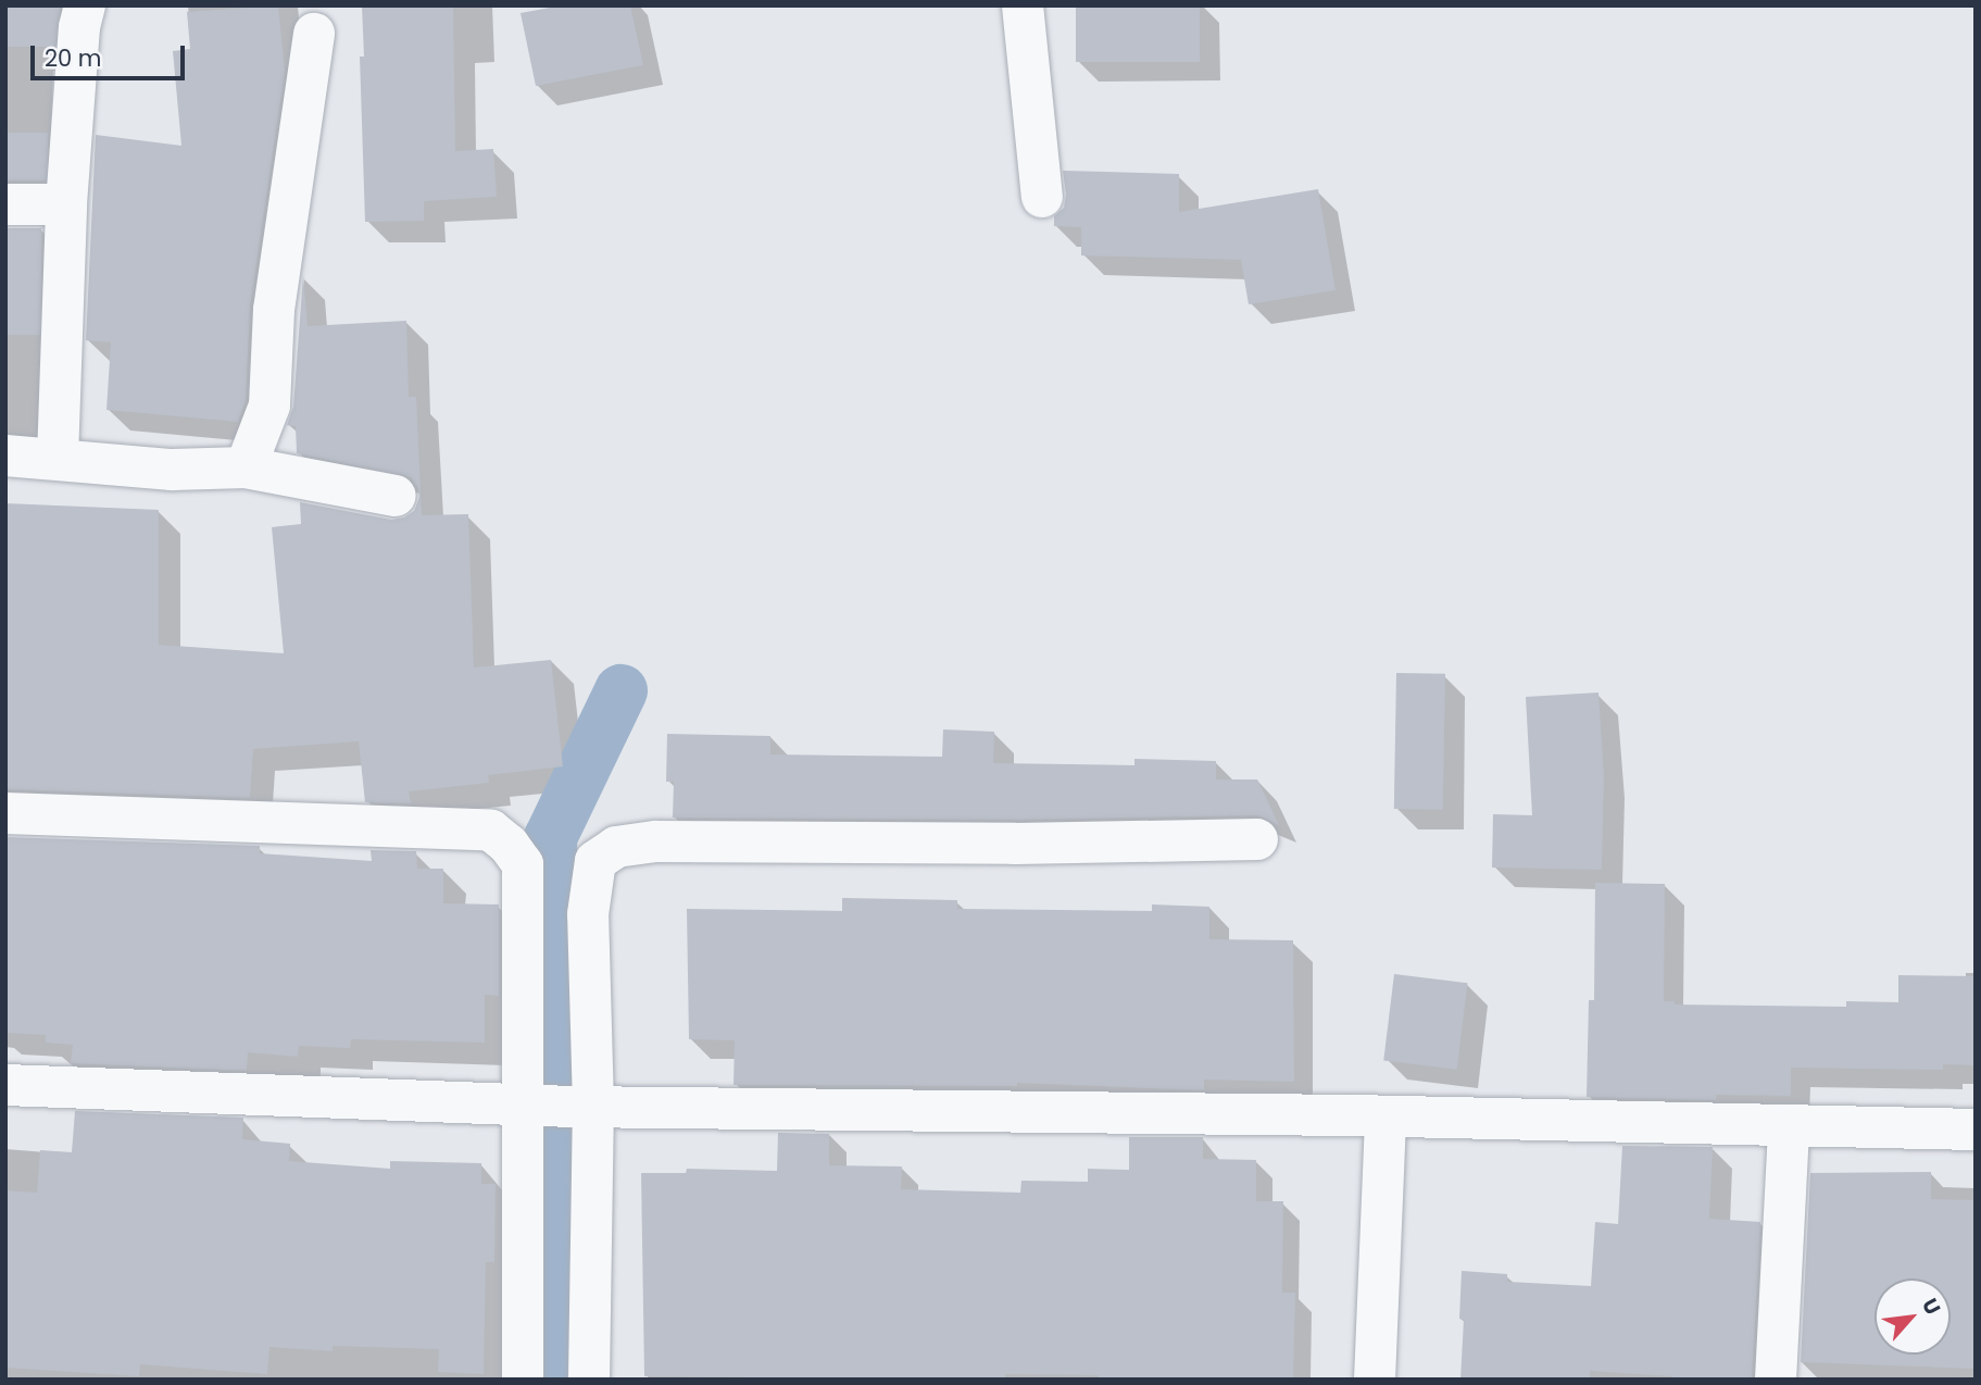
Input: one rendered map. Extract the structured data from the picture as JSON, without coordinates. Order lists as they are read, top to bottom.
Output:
{
  "scale_bar": "20 m",
  "north": "top right"
}
